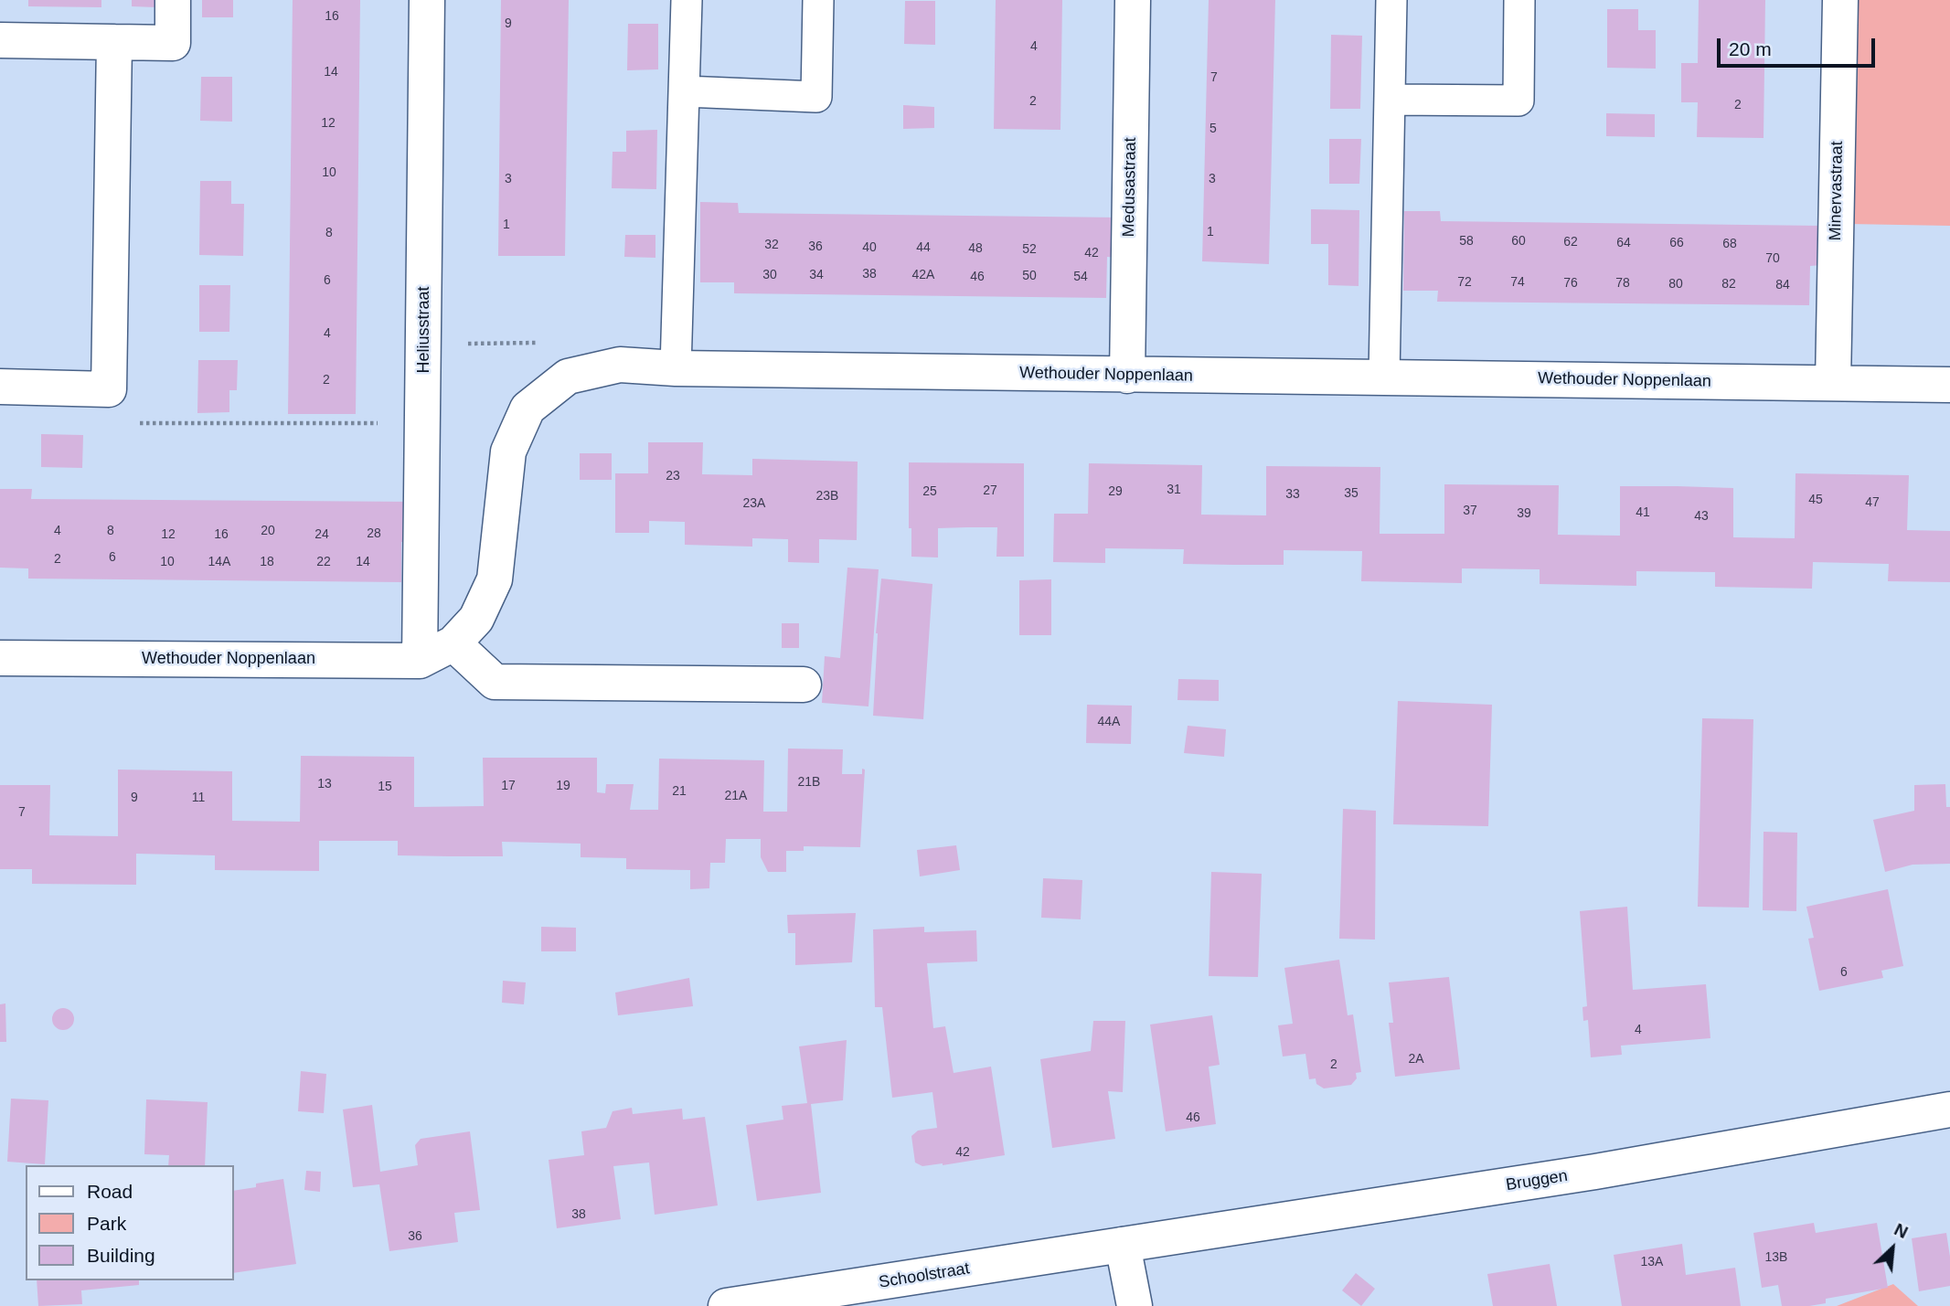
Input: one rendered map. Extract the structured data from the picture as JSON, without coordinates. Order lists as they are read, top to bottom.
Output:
{
  "streets": {
    "street": [
      "Medusastraat",
      "Minervastraat",
      "Heliusstraat",
      "Wethouder Noppenlaan",
      "Bruggen",
      "Schoolstraat"
    ]
  },
  "crossings": [
    ["Medusastraat", "Wethouder Noppenlaan"],
    ["Minervastraat", "Wethouder Noppenlaan"],
    ["Heliusstraat", "Wethouder Noppenlaan"],
    ["Bruggen", "Schoolstraat"]
  ],
  "house_numbers": [
    "16",
    "9",
    "4",
    "14",
    "7",
    "2",
    "2",
    "12",
    "5",
    "10",
    "3",
    "3",
    "1",
    "1",
    "8",
    "58",
    "60",
    "62",
    "64",
    "66",
    "68",
    "32",
    "36",
    "40",
    "44",
    "48",
    "52",
    "42",
    "70",
    "38",
    "30",
    "34",
    "42A",
    "50",
    "46",
    "54",
    "6",
    "72",
    "74",
    "76",
    "78",
    "80",
    "82",
    "84",
    "4",
    "2",
    "23",
    "31",
    "27",
    "25",
    "29",
    "35",
    "33",
    "23B",
    "45",
    "47",
    "23A",
    "37",
    "41",
    "39",
    "43",
    "4",
    "8",
    "20",
    "28",
    "12",
    "16",
    "24",
    "6",
    "2",
    "10",
    "14A",
    "18",
    "22",
    "14",
    "44A",
    "21B",
    "13",
    "17",
    "19",
    "15",
    "21",
    "21A",
    "9",
    "11",
    "7",
    "6",
    "4",
    "2A",
    "2",
    "46",
    "42",
    "38",
    "36",
    "13B",
    "13A"
  ],
  "legend": ["Road", "Park", "Building"],
  "scale_bar": "20 m",
  "north": "top right"
}
